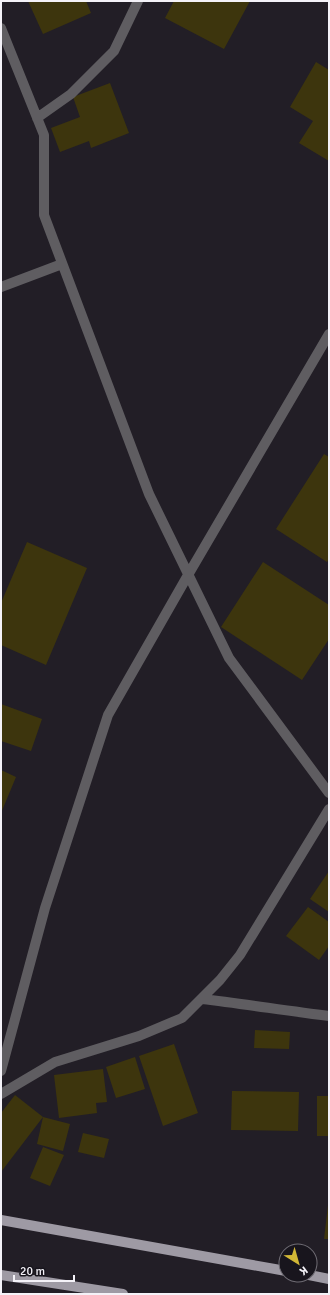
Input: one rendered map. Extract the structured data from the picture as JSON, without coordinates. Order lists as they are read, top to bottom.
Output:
{
  "scale_bar": "20 m",
  "north": "bottom right"
}
